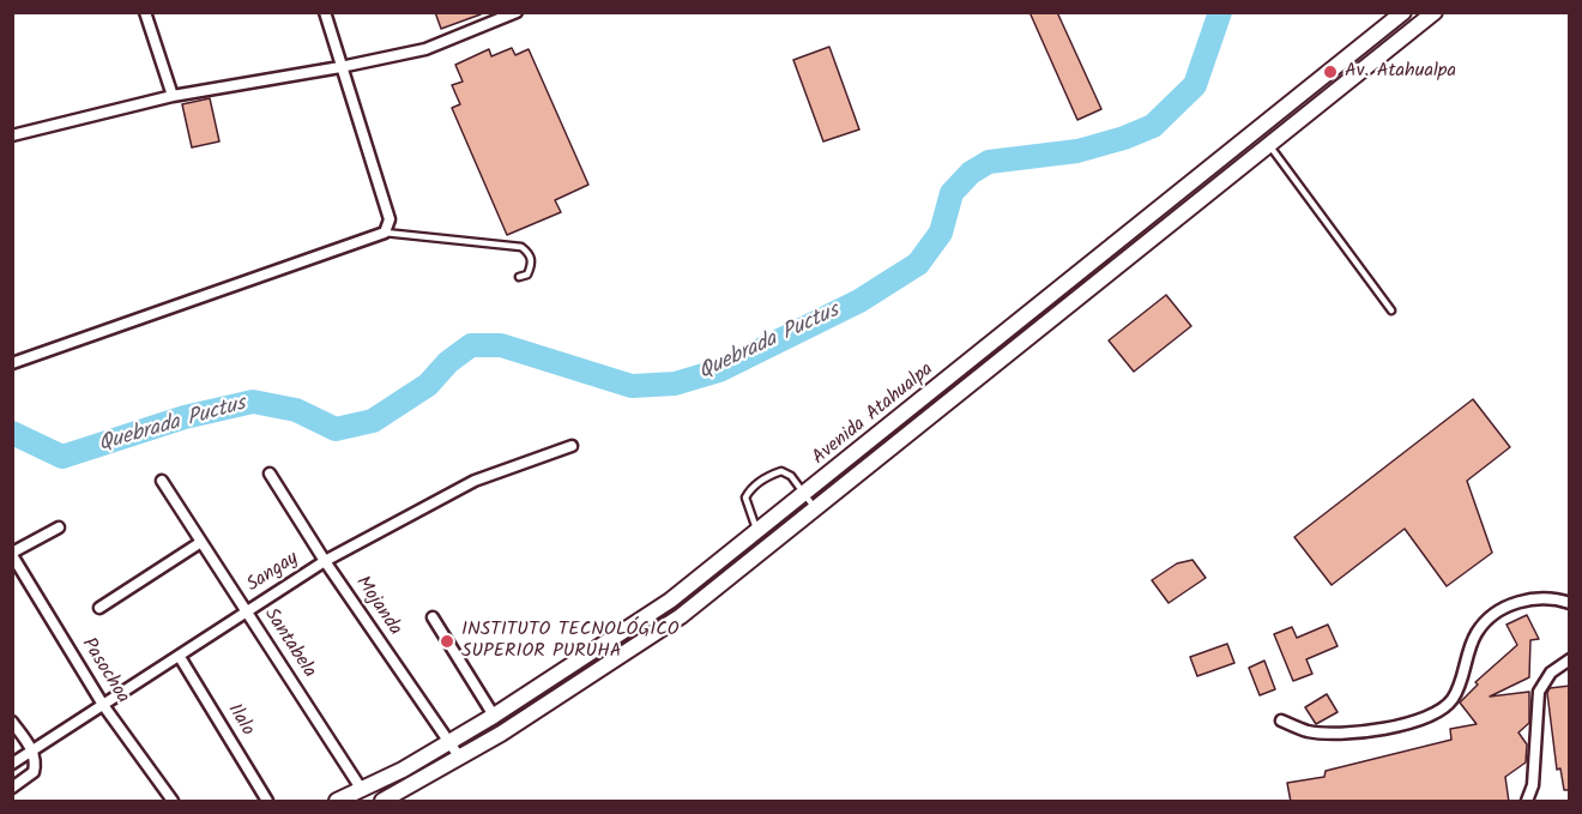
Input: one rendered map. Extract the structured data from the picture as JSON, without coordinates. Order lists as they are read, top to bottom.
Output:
{
  "streets": {
    "main road": ["Avenida Atahualpa"],
    "street": [
      "Sangay",
      "Mojanda",
      "Santabela",
      "Pasochoa",
      "Ilalo"
    ]
  },
  "crossings": [
    ["Avenida Atahualpa", "Mojanda"],
    ["Avenida Atahualpa", "Santabela"],
    ["Sangay", "Mojanda"],
    ["Sangay", "Santabela"],
    ["Sangay", "Pasochoa"],
    ["Sangay", "Ilalo"]
  ],
  "water": ["Quebrada Puctus"],
  "places": ["Av. Atahualpa", "INSTITUTO TECNOLÓGICO SUPERIOR PURUHA"]
}
